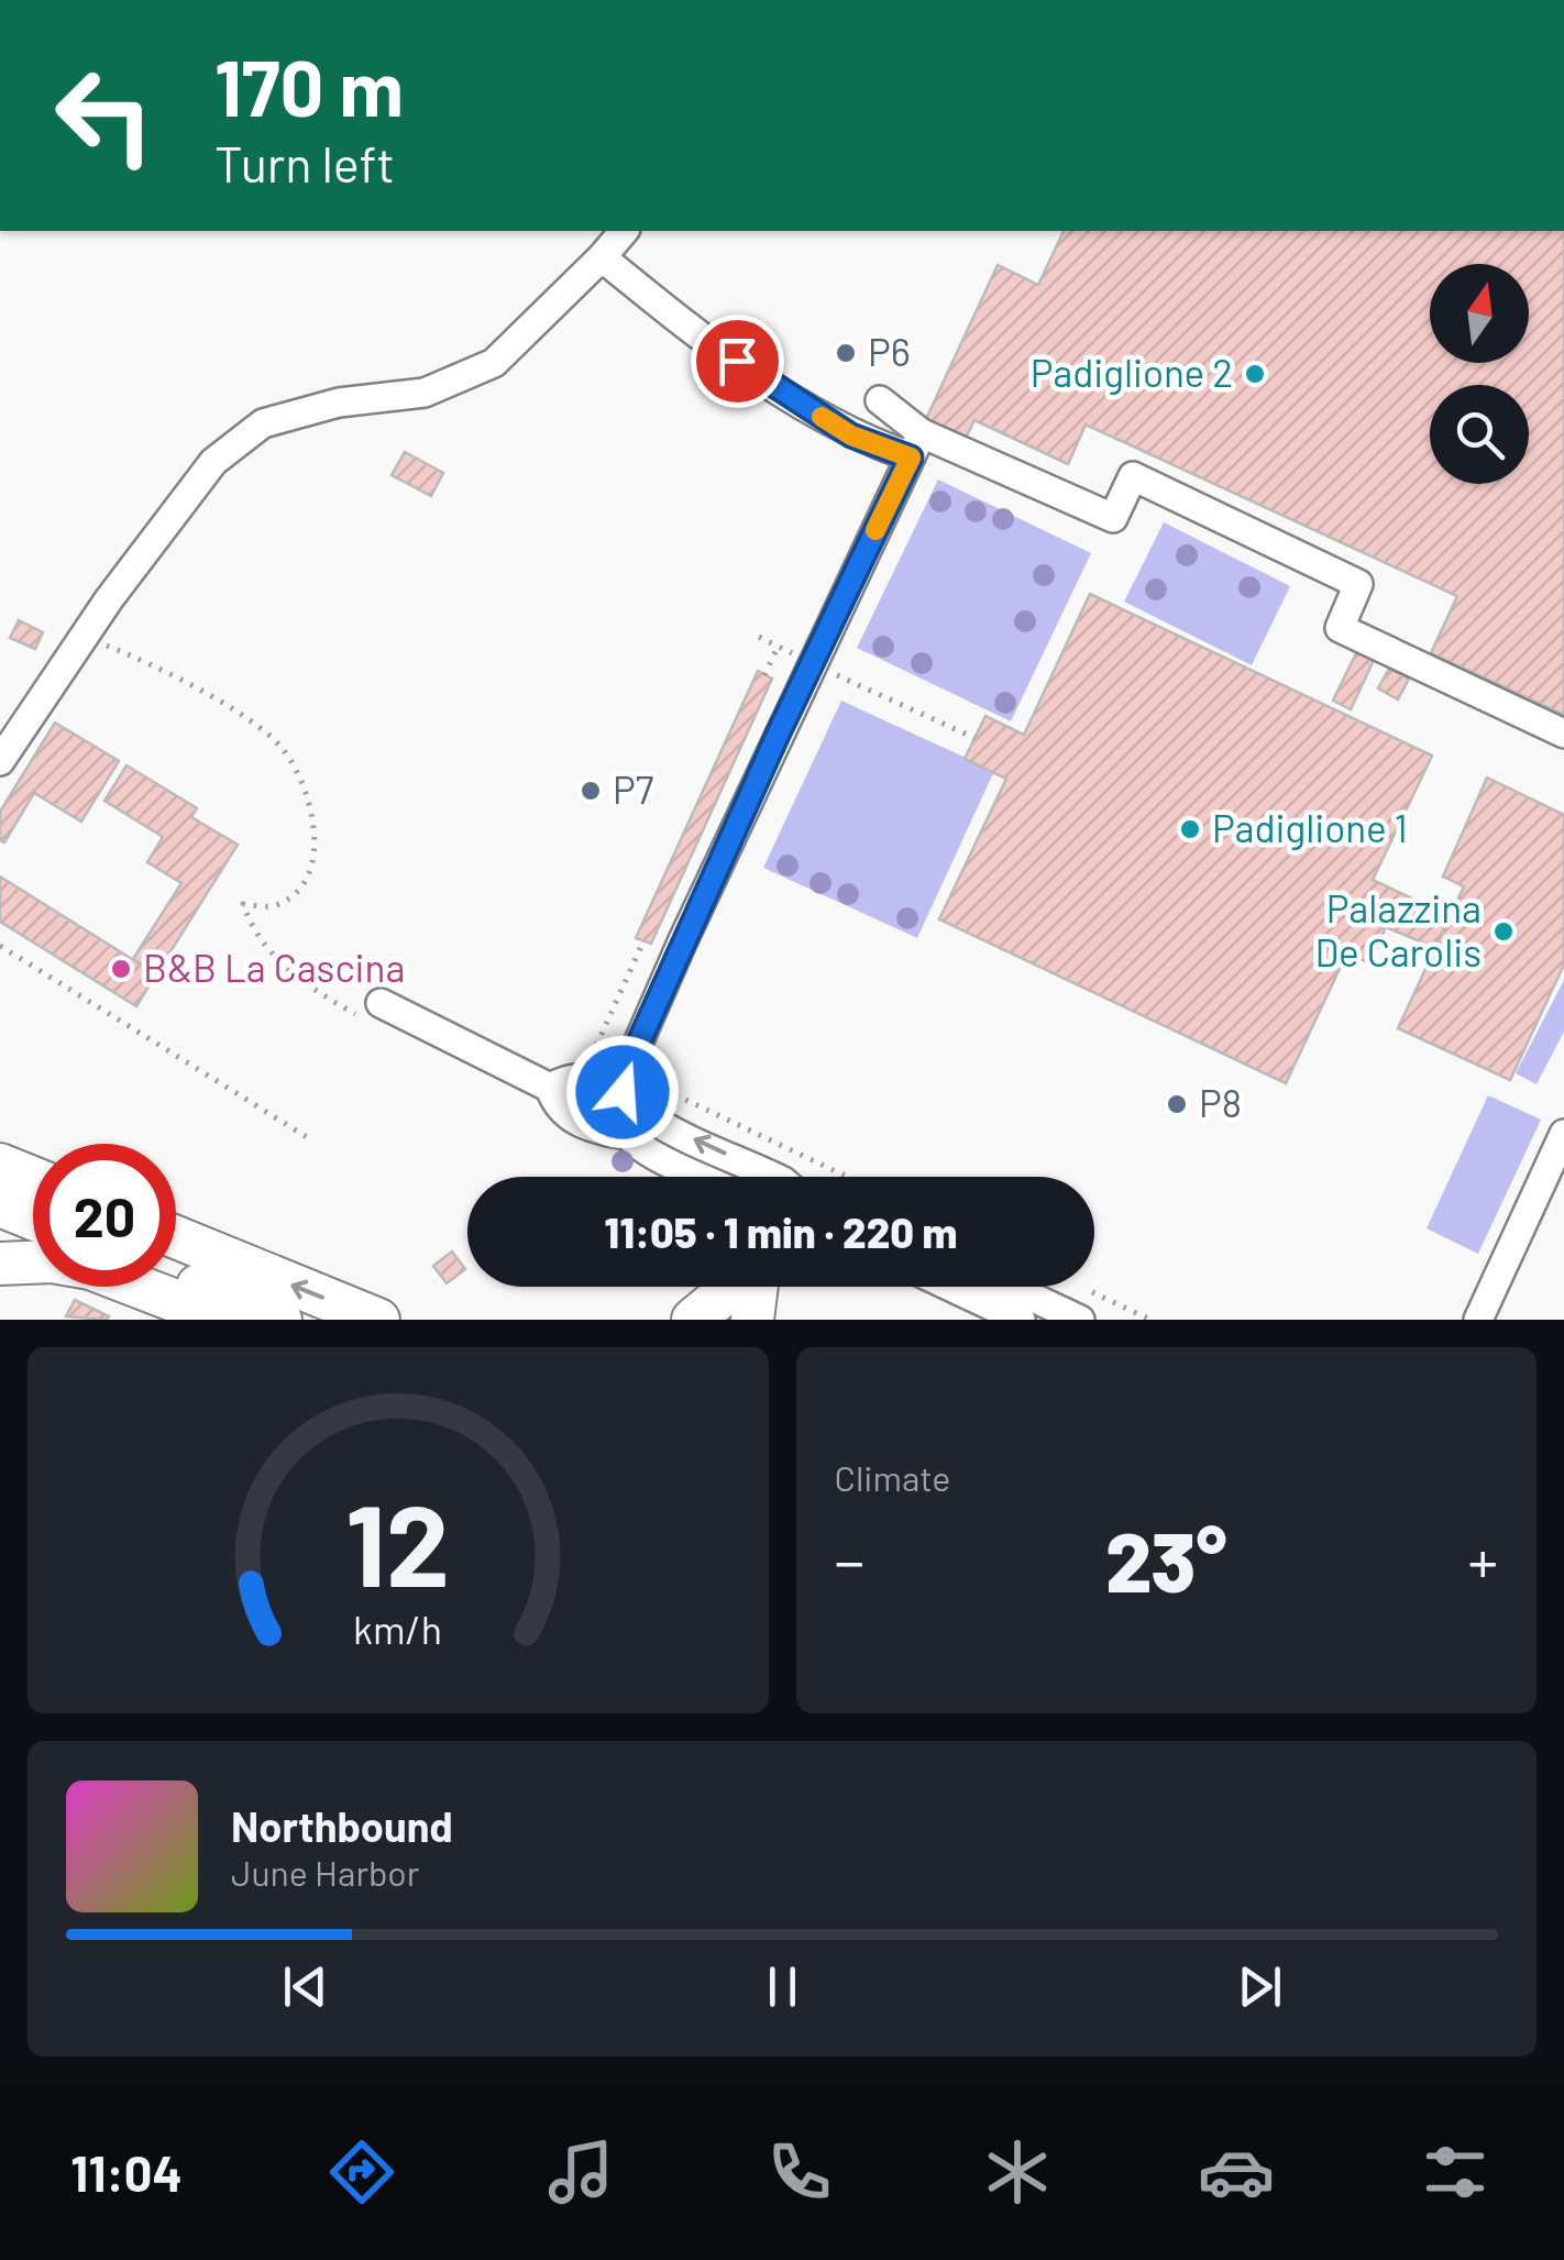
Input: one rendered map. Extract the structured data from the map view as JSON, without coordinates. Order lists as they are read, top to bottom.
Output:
{
  "places": [
    "P6",
    "Padiglione 2",
    "P7",
    "Padiglione 1",
    "Palazzina De Carolis",
    "B&B La Cascina",
    "P8"
  ],
  "north": "top",
  "page": {
    "turn": ["170 m", "Turn left"],
    "limit": "20",
    "trip": "11:05 · 1 min · 220 m",
    "tile": "Climate",
    "heat": ["−", "23°", "+"],
    "song": ["Northbound", "June Harbor"],
    "tabs": "11:04",
    "gauge": ["12", "km/h"]
  }
}
